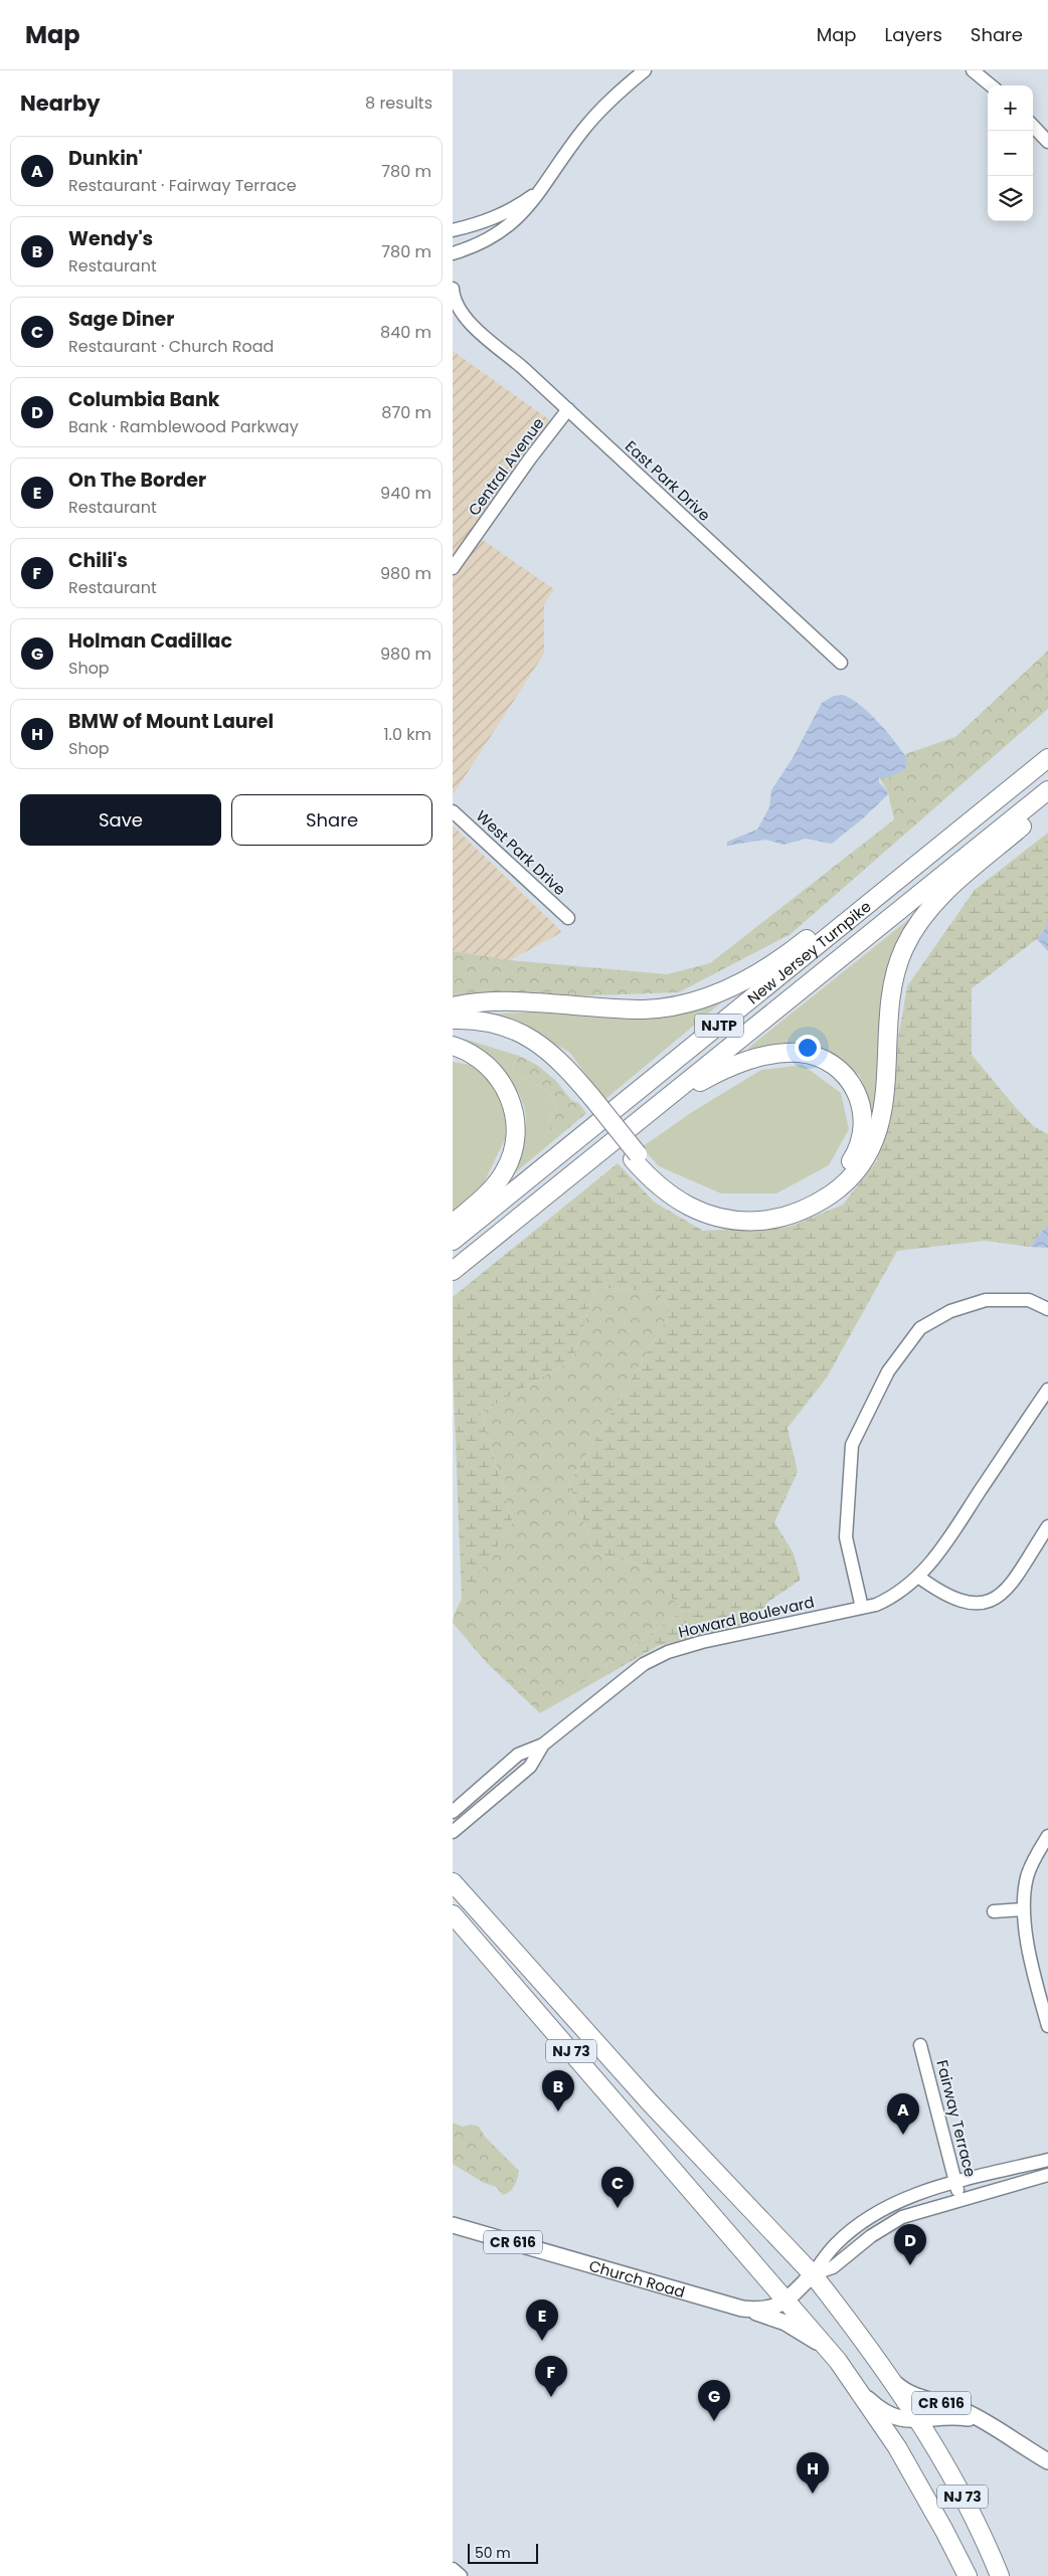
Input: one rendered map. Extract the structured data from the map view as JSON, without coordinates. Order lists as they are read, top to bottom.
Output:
{
  "streets": {
    "highway": ["New Jersey Turnpike", "NJTP", "NJ 73"],
    "main road": ["CR 616", "Church Road"],
    "street": [
      "Central Avenue",
      "East Park Drive",
      "West Park Drive",
      "Howard Boulevard",
      "Fairway Terrace"
    ]
  },
  "crossings": [
    ["Central Avenue", "East Park Drive"],
    ["NJ 73", "CR 616"],
    ["NJ 73", "Church Road"],
    ["CR 616", "Church Road"]
  ],
  "scale_bar": "50 m",
  "page": {
    "header": "Map",
    "nav": ["Map", "Layers", "Share"],
    "heading": ["Nearby", "8 results"],
    "map_buttons": ["+", "−"],
    "list": [
      {
        "mark": "A",
        "name": "Dunkin'",
        "note": "Restaurant · Fairway Terrace",
        "value": "780 m"
      },
      {
        "mark": "B",
        "name": "Wendy's",
        "note": "Restaurant",
        "value": "780 m"
      },
      {
        "mark": "C",
        "name": "Sage Diner",
        "note": "Restaurant · Church Road",
        "value": "840 m"
      },
      {
        "mark": "D",
        "name": "Columbia Bank",
        "note": "Bank · Ramblewood Parkway",
        "value": "870 m"
      },
      {
        "mark": "E",
        "name": "On The Border",
        "note": "Restaurant",
        "value": "940 m"
      },
      {
        "mark": "F",
        "name": "Chili's",
        "note": "Restaurant",
        "value": "980 m"
      },
      {
        "mark": "G",
        "name": "Holman Cadillac",
        "note": "Shop",
        "value": "980 m"
      },
      {
        "mark": "H",
        "name": "BMW of Mount Laurel",
        "note": "Shop",
        "value": "1.0 km"
      }
    ],
    "buttons": ["Save", "Share"],
    "pins": [
      "B",
      "A",
      "C",
      "D",
      "E",
      "F",
      "G",
      "H"
    ],
    "scale": "50 m"
  }
}
